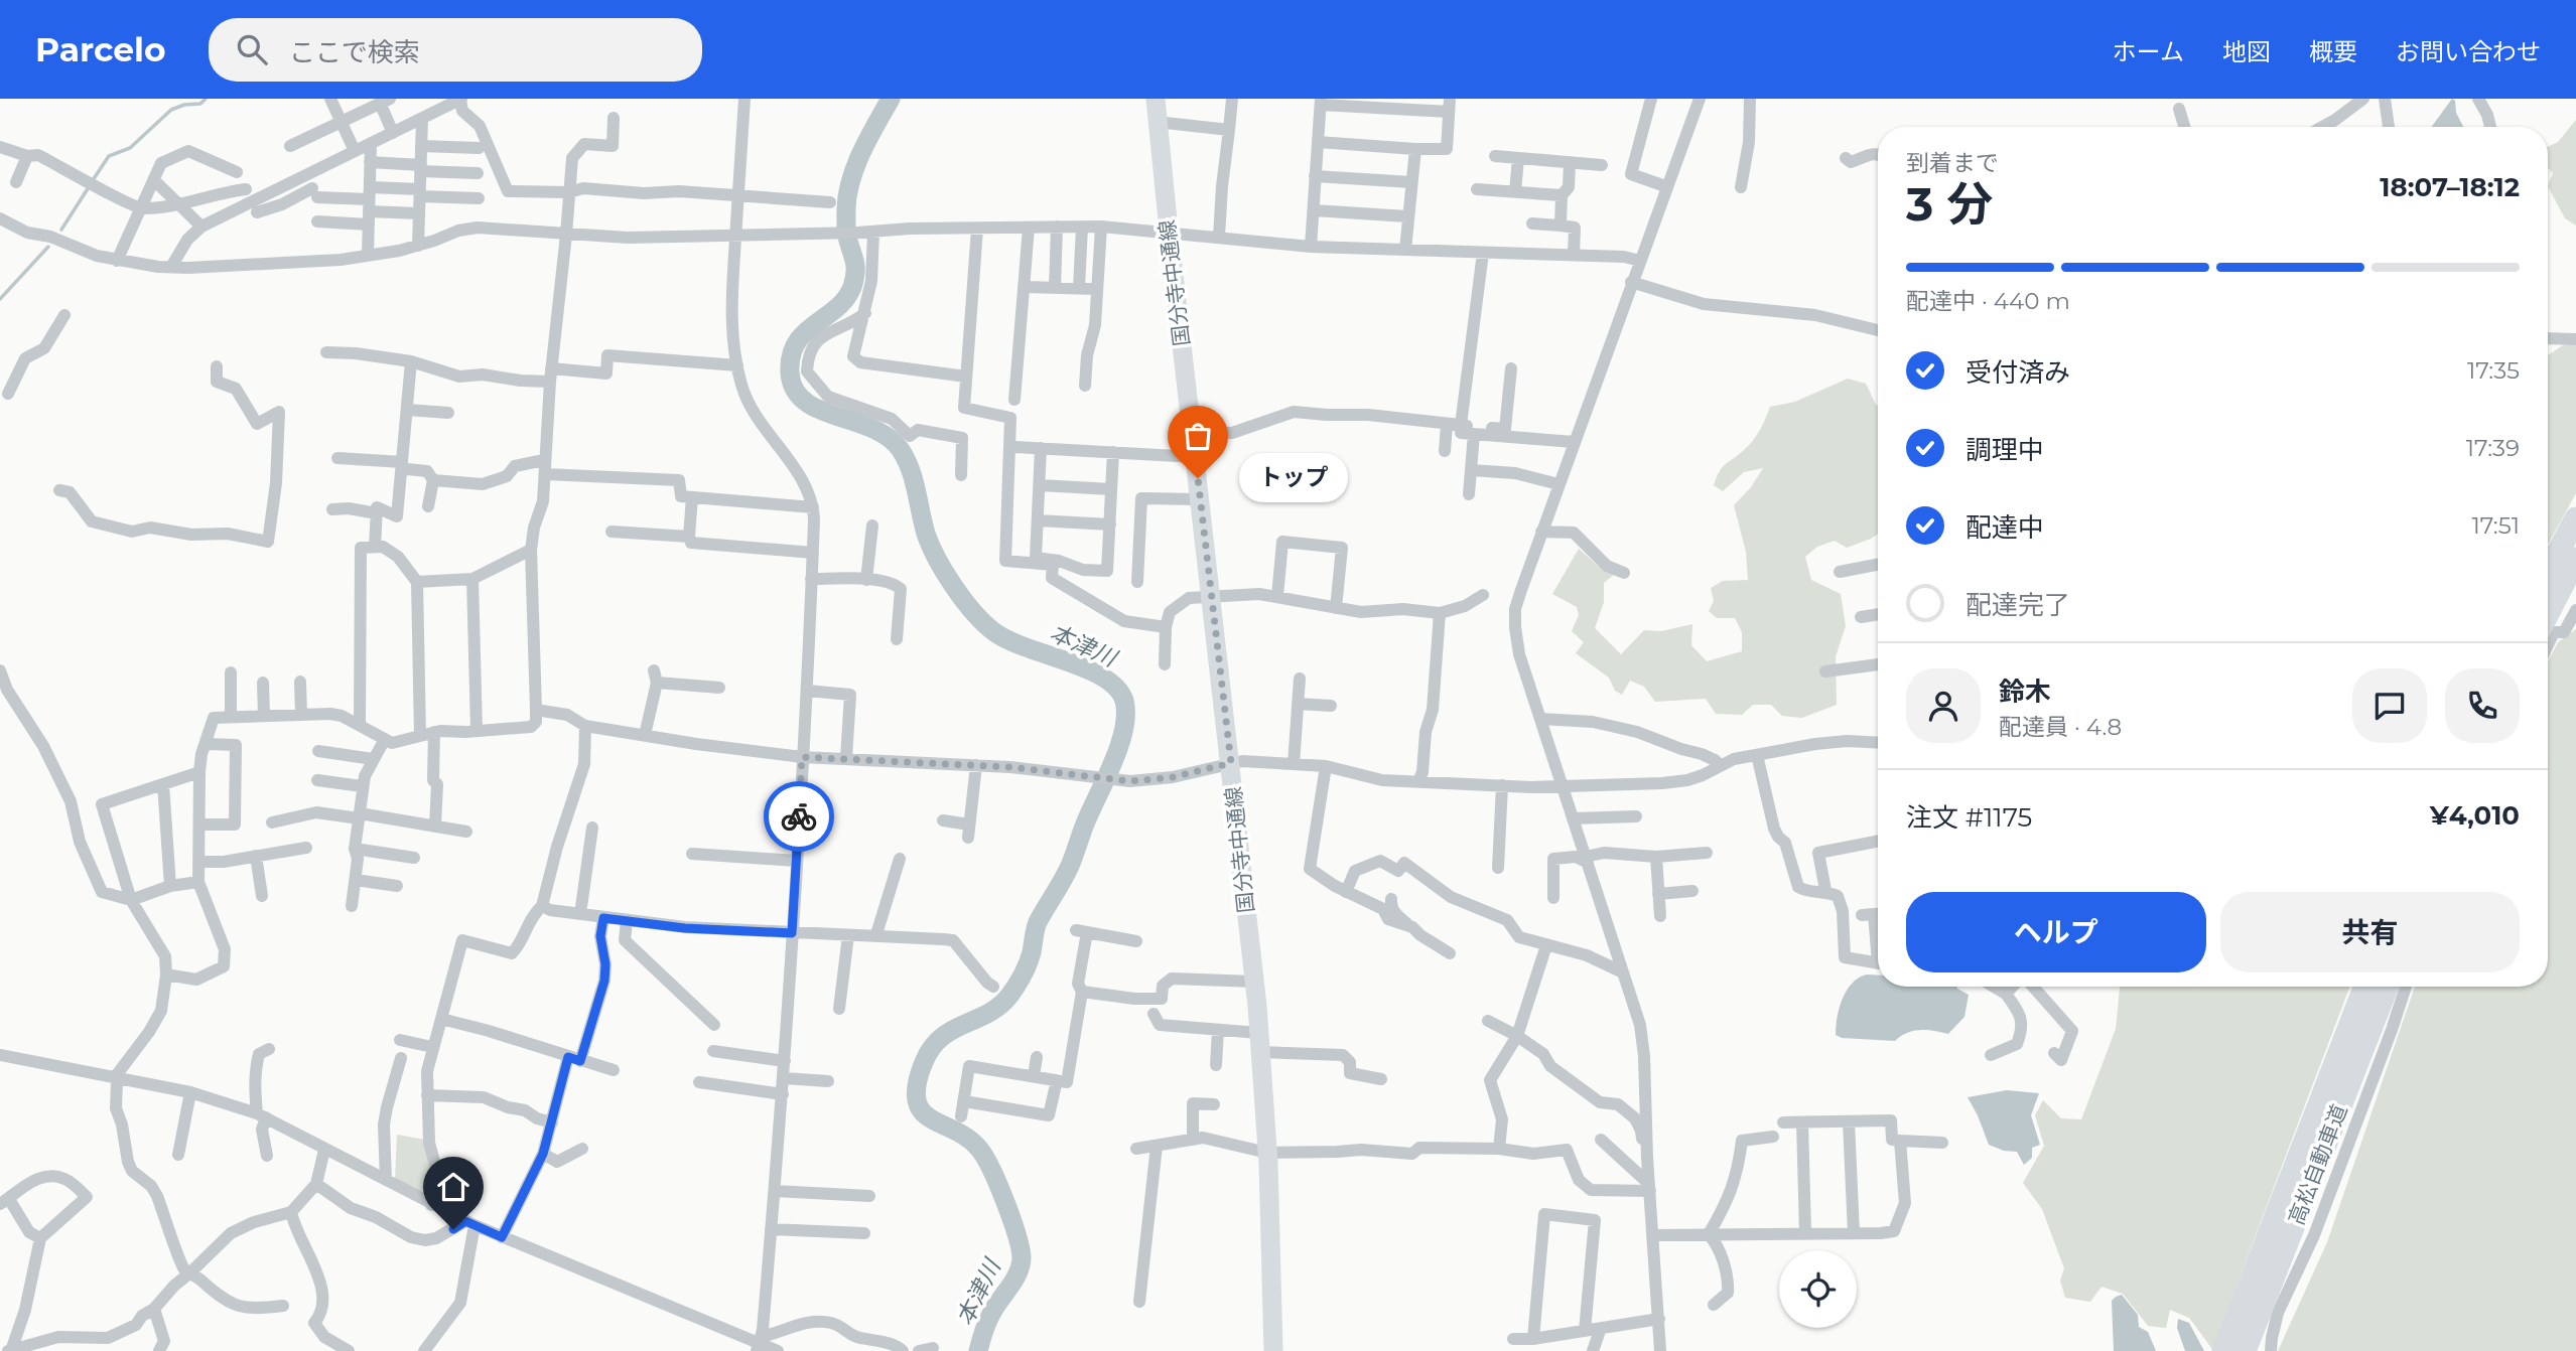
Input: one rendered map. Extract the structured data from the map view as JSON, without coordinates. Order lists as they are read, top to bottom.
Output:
{
  "streets": {
    "highway": ["高松自動車道"],
    "main road": ["国分寺中通線"]
  },
  "water": ["本津川"],
  "places": ["トップ"],
  "page": {
    "header": "Parcelo",
    "search": "ここで検索",
    "nav": [
      "ホーム",
      "地図",
      "概要",
      "お問い合わせ"
    ],
    "heading": ["3 分", "到着まで", "18:07–18:12"],
    "panel": [
      "鈴木",
      "配達員 · 4.8",
      "注文 #1175",
      "¥4,010"
    ],
    "bar": "配達中 · 440 m",
    "list": [
      ["受付済み", "17:35"],
      ["調理中", "17:39"],
      ["配達中", "17:51"],
      "配達完了"
    ],
    "bubble": "トップ",
    "buttons": ["ヘルプ", "共有"]
  }
}
